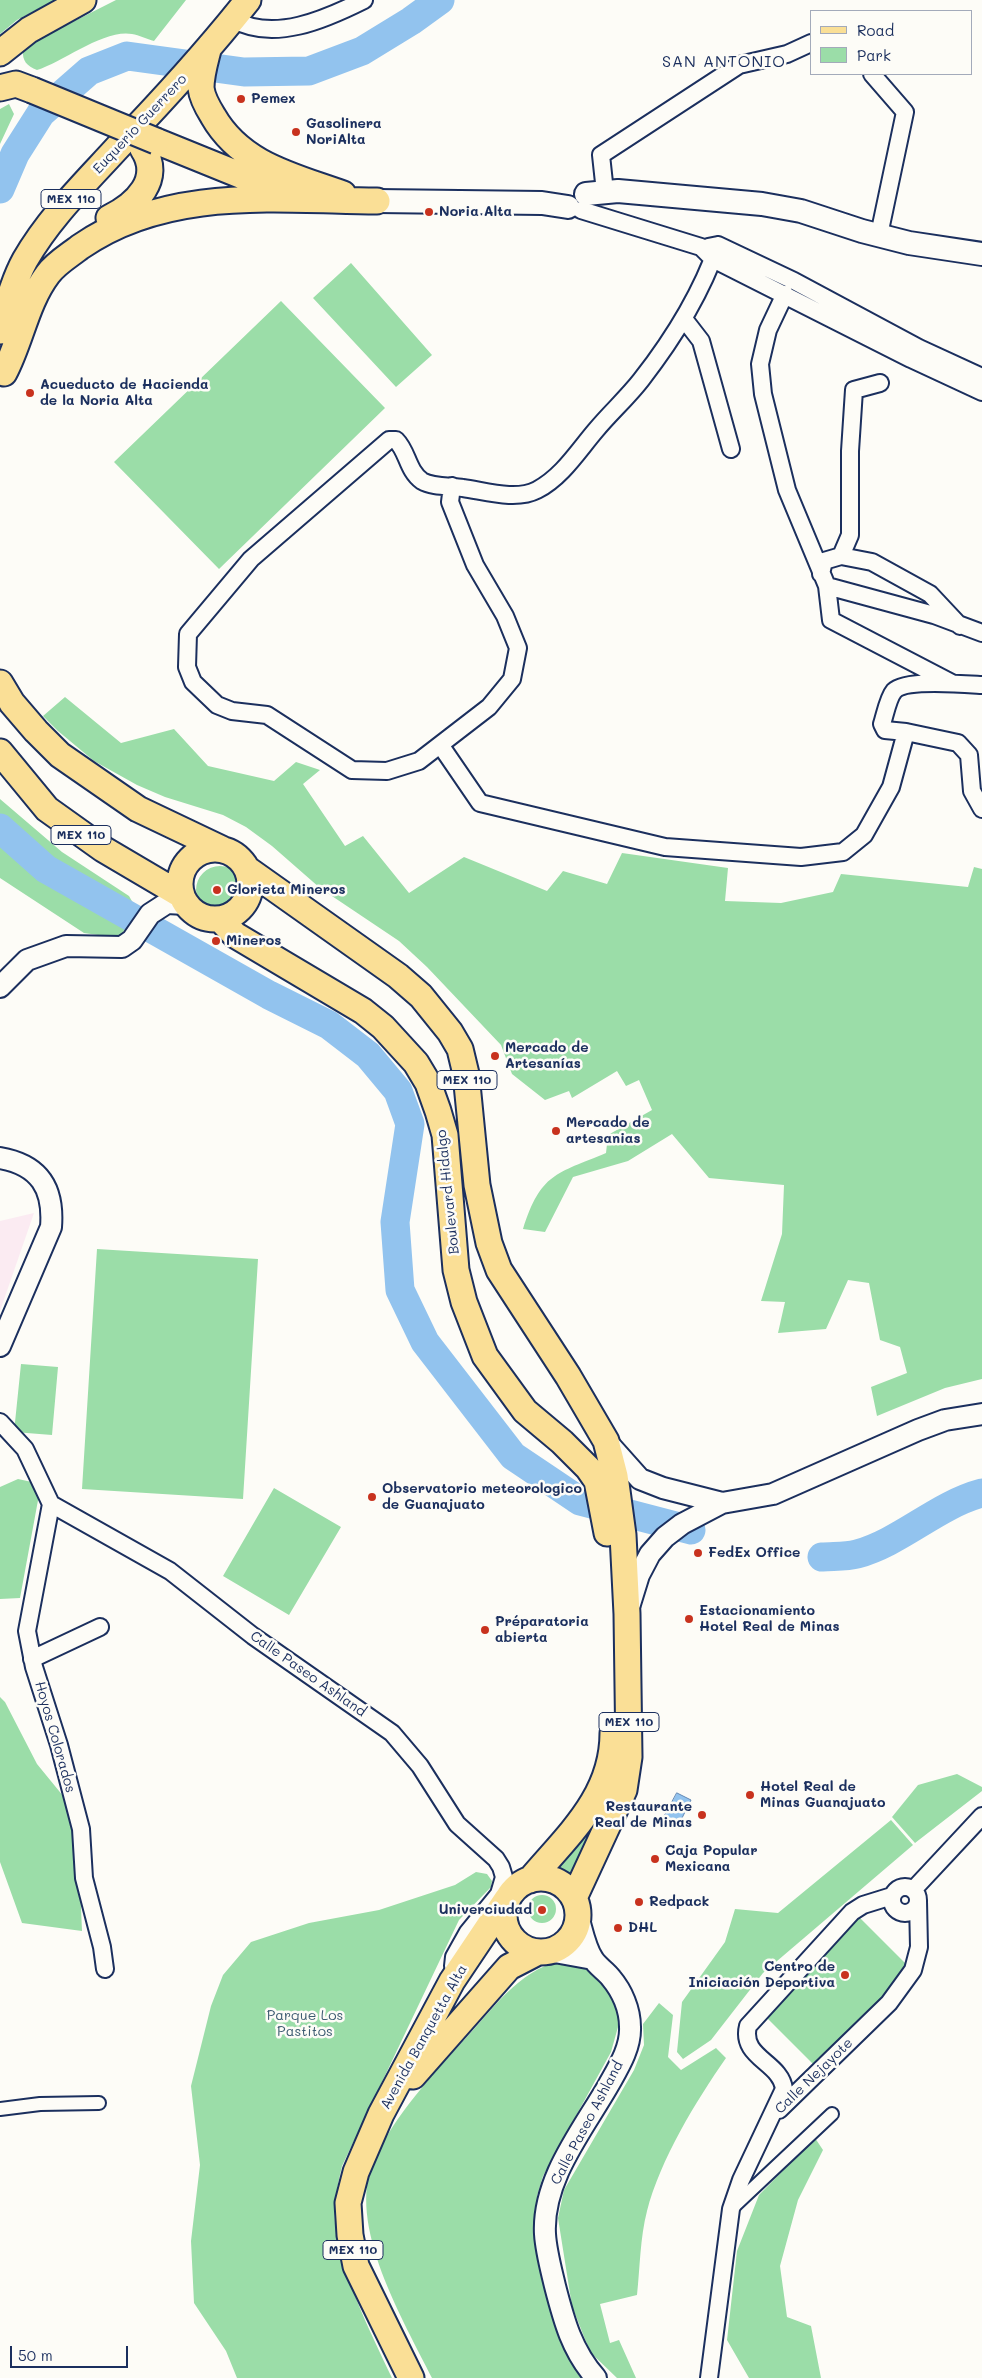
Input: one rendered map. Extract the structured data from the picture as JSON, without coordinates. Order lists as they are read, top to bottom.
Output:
{
  "streets": {
    "main road": [
      "Euquerio Guerrero",
      "MEX 110",
      "Boulevard Hidalgo",
      "Avenida Banquetta Alta"
    ],
    "street": ["Calle Paseo Ashland", "Hoyos Colorados", "Calle Nejayote"]
  },
  "crossings": [
    ["MEX 110", "Boulevard Hidalgo"],
    ["MEX 110", "Calle Paseo Ashland"],
    ["MEX 110", "Avenida Banquetta Alta"],
    ["Calle Paseo Ashland", "Hoyos Colorados"],
    ["Calle Paseo Ashland", "Avenida Banquetta Alta"]
  ],
  "districts": ["SAN ANTONIO"],
  "parks": ["Parque Los Pastitos"],
  "places": [
    "Pemex",
    "Gasolinera NoriAlta",
    "Noria Alta",
    "Acueducto de Hacienda de la Noria Alta",
    "Glorieta Mineros",
    "Mineros",
    "Mercado de Artesanías",
    "Mercado de artesanias",
    "Observatorio meteorologico de Guanajuato",
    "FedEx Office",
    "Estacionamiento Hotel Real de Minas",
    "Préparatoria abierta",
    "Hotel Real de Minas Guanajuato",
    "Restaurante Real de Minas",
    "Caja Popular Mexicana",
    "Redpack",
    "Univerciudad",
    "DHL",
    "Centro de Iniciación Deportiva"
  ],
  "legend": ["Road", "Park"],
  "scale_bar": "50 m"
}
